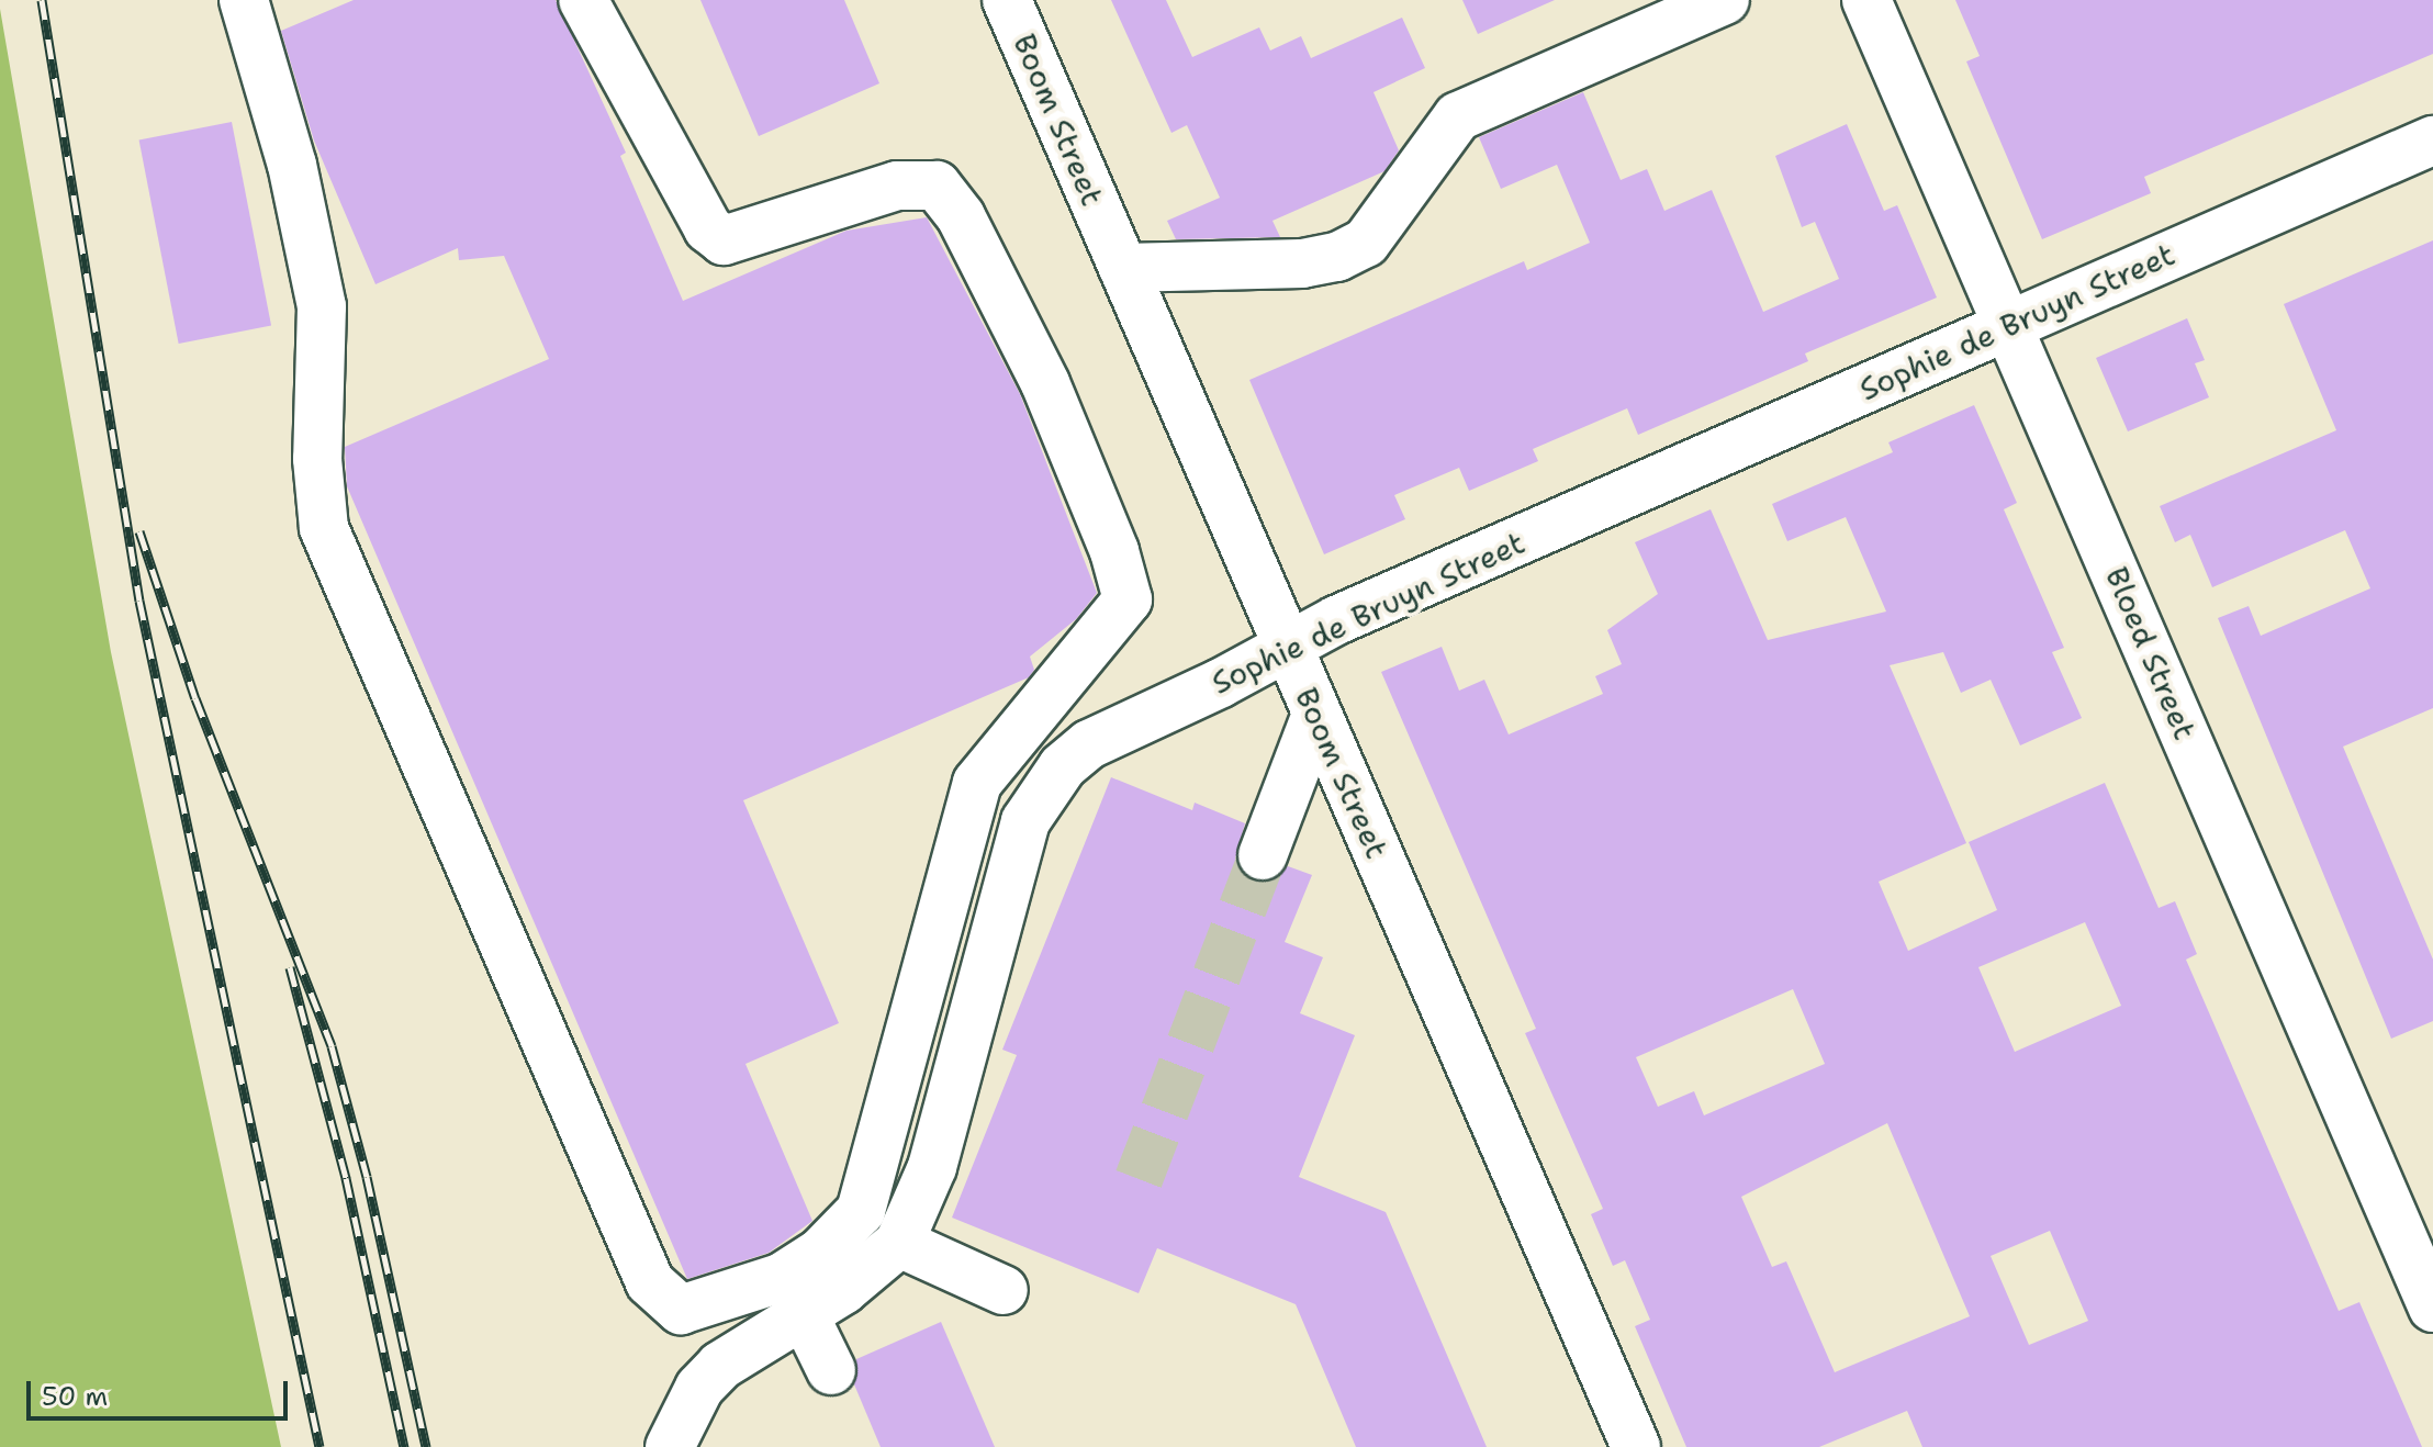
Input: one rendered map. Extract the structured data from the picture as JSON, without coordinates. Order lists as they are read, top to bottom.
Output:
{
  "streets": {
    "main road": ["Boom Street", "Sophie de Bruyn Street", "Bloed Street"]
  },
  "crossings": [
    ["Boom Street", "Sophie de Bruyn Street"],
    ["Sophie de Bruyn Street", "Bloed Street"]
  ],
  "scale_bar": "50 m"
}
